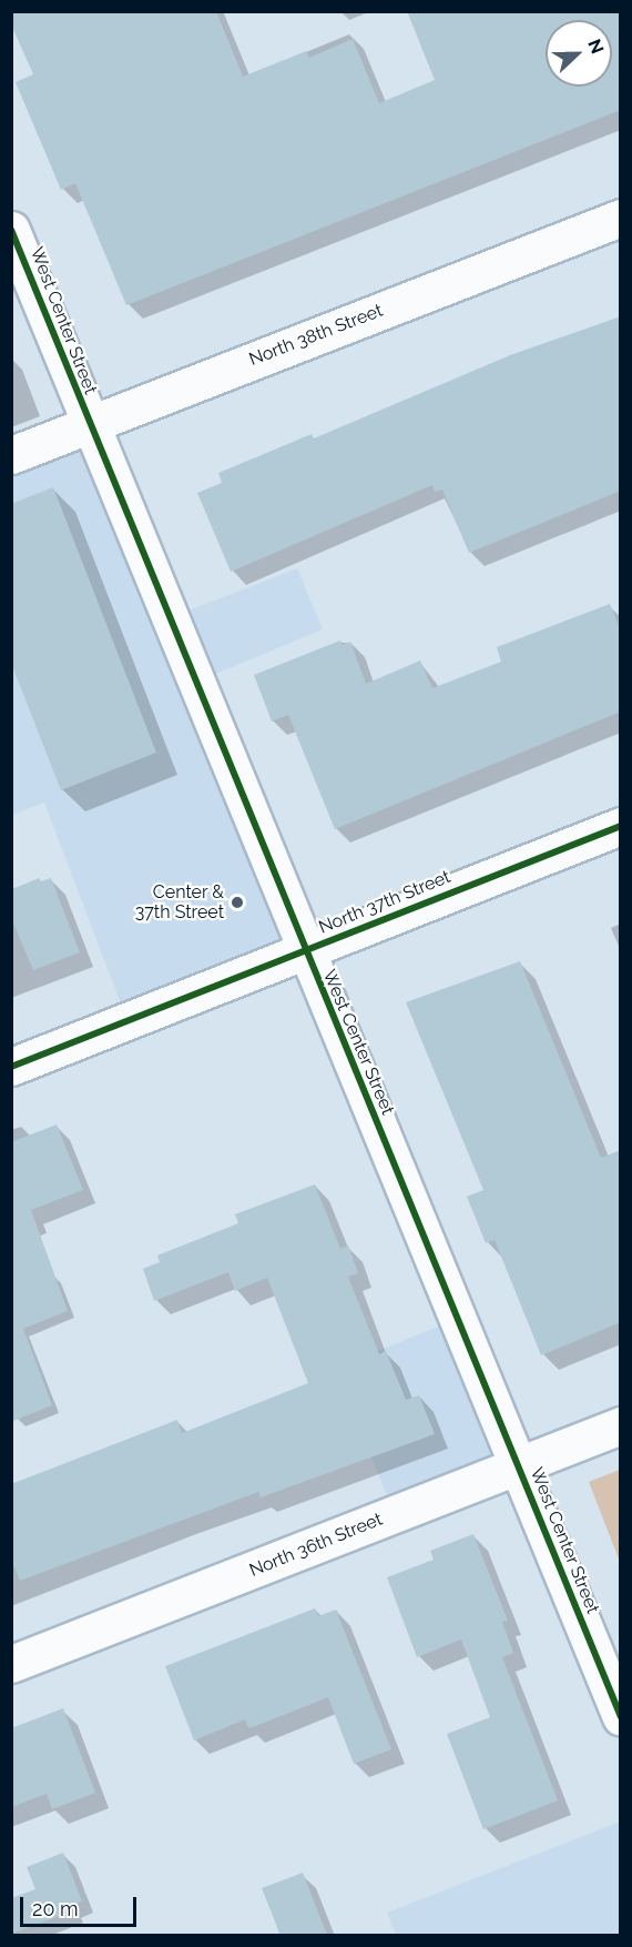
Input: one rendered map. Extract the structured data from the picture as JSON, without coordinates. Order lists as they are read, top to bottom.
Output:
{
  "streets": {
    "street": [
      "West Center Street",
      "North 38th Street",
      "North 37th Street",
      "North 36th Street"
    ]
  },
  "crossings": [
    ["West Center Street", "North 38th Street"],
    ["West Center Street", "North 37th Street"],
    ["West Center Street", "North 36th Street"]
  ],
  "places": ["Center & 37th Street"],
  "scale_bar": "20 m",
  "north": "right"
}
